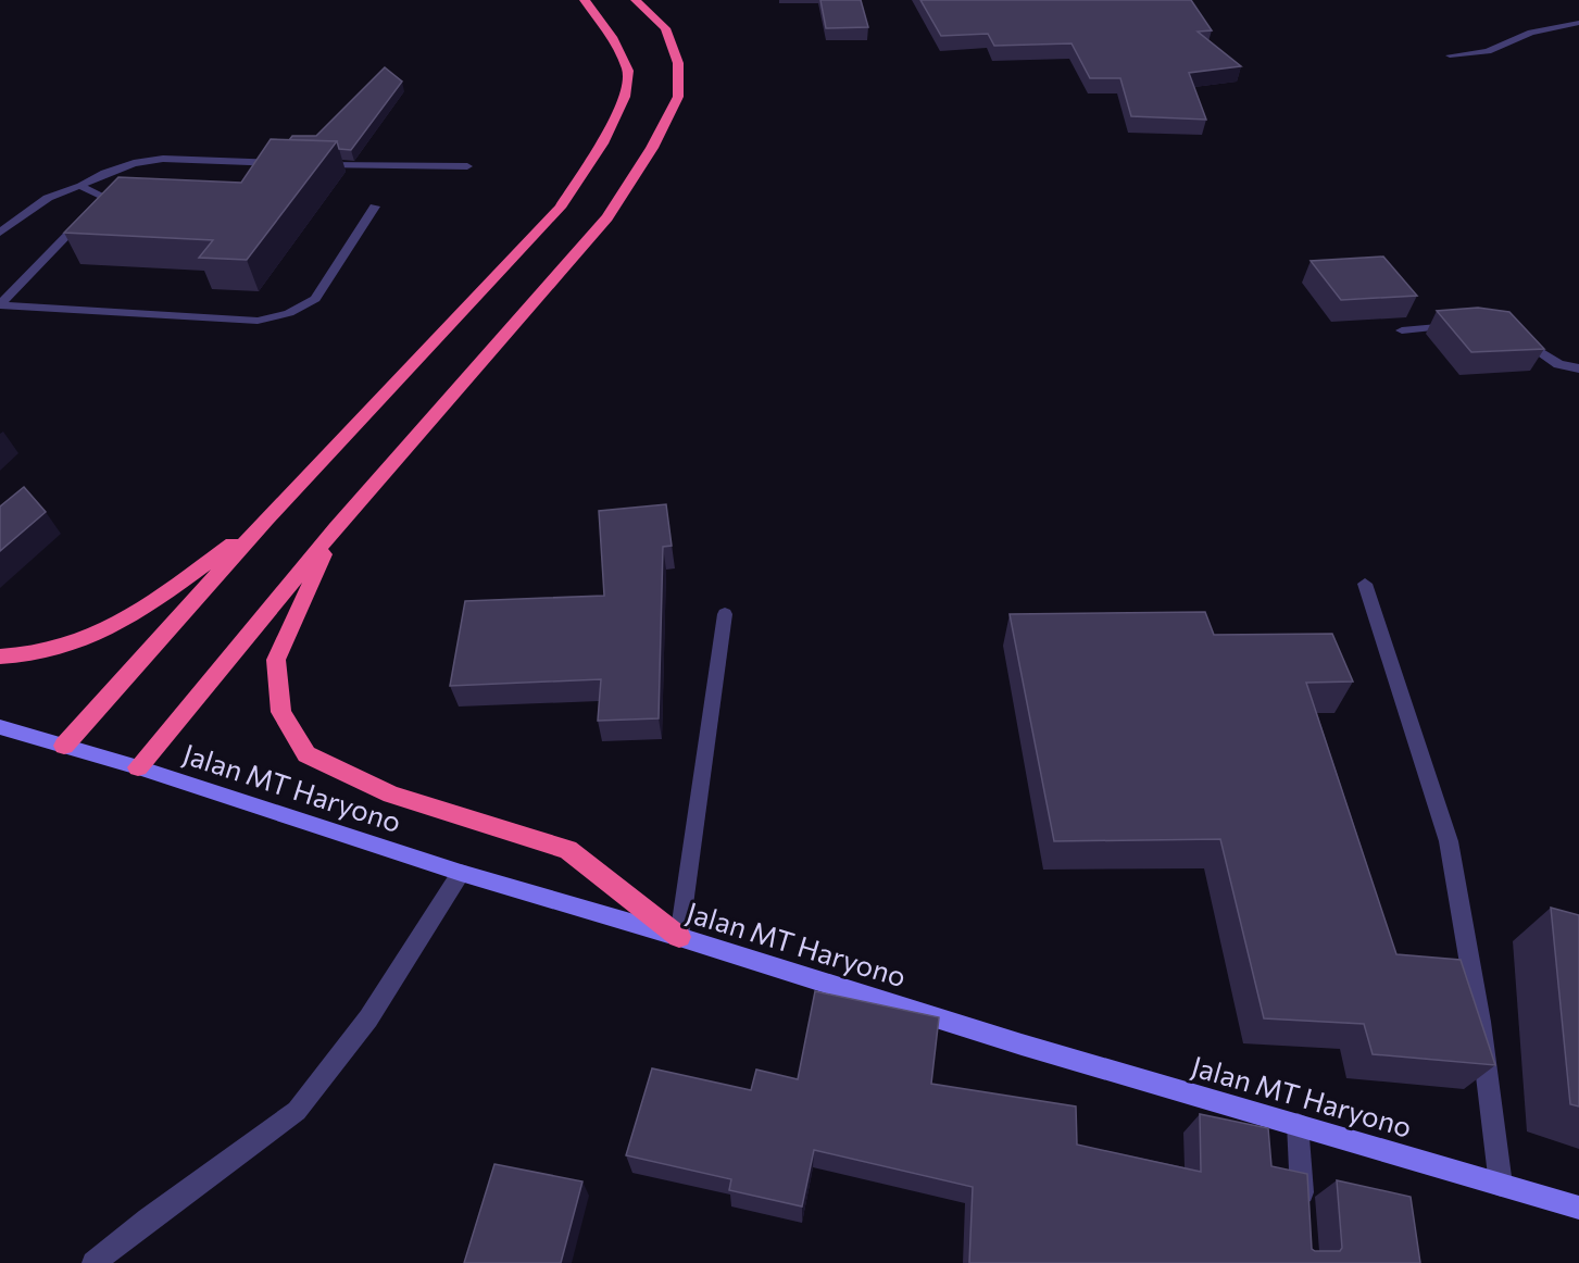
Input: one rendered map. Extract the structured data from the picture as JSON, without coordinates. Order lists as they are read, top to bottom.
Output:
{
  "streets": {
    "main road": ["Jalan MT Haryono"]
  }
}
